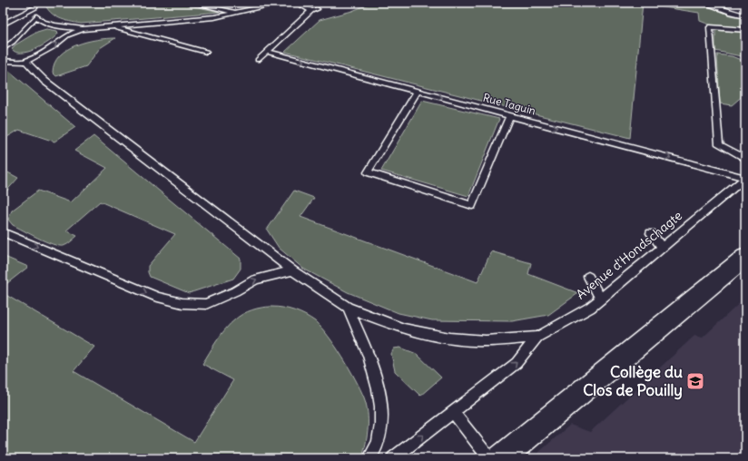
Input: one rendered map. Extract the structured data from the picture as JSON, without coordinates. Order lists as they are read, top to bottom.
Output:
{
  "streets": {
    "lane": ["Rue Taguin", "Avenue d'Hondschagte"]
  },
  "crossings": [
    ["Rue Taguin", "Avenue d'Hondschagte"]
  ],
  "one_way": ["Rue Taguin", "Avenue d'Hondschagte"],
  "places": {
    "school or university": ["Collège du Clos de Pouilly"]
  }
}
